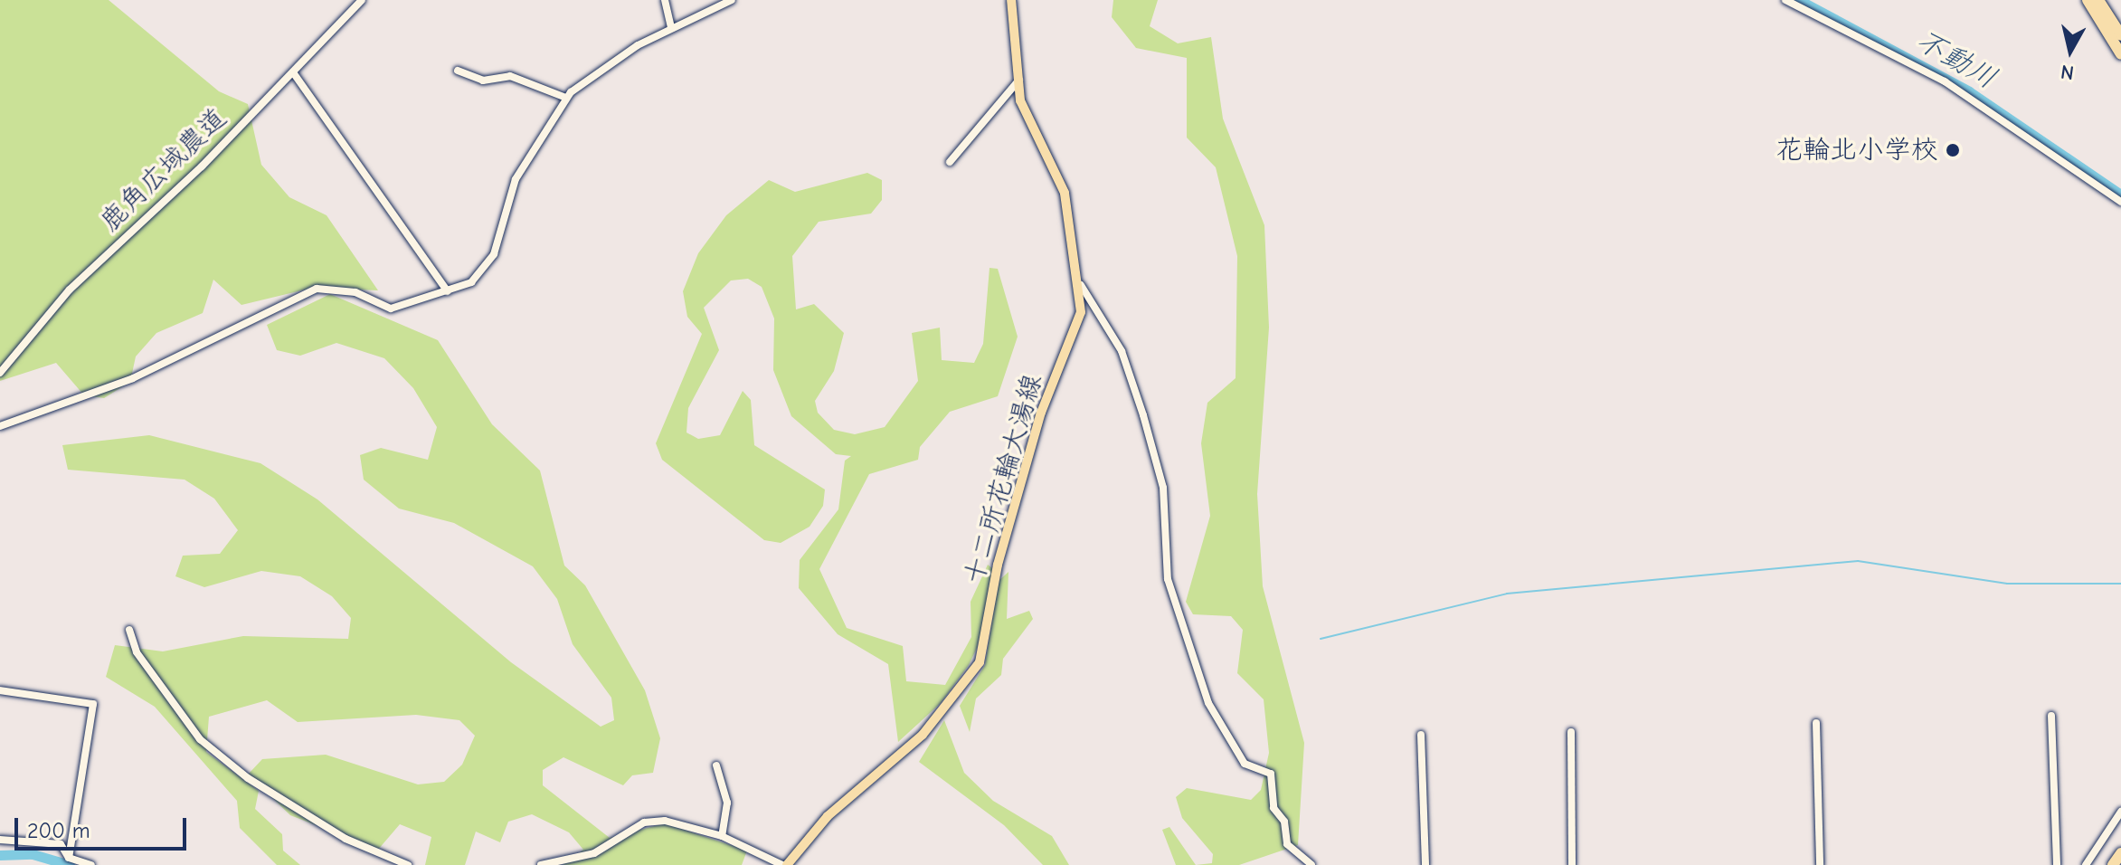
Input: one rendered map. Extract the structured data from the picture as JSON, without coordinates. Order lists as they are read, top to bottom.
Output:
{
  "streets": {
    "main road": ["十二所花輪大湯線"],
    "street": ["鹿角広域農道"]
  },
  "water": ["不動川"],
  "places": ["花輪北小学校"],
  "scale_bar": "200 m",
  "north": "bottom"
}
